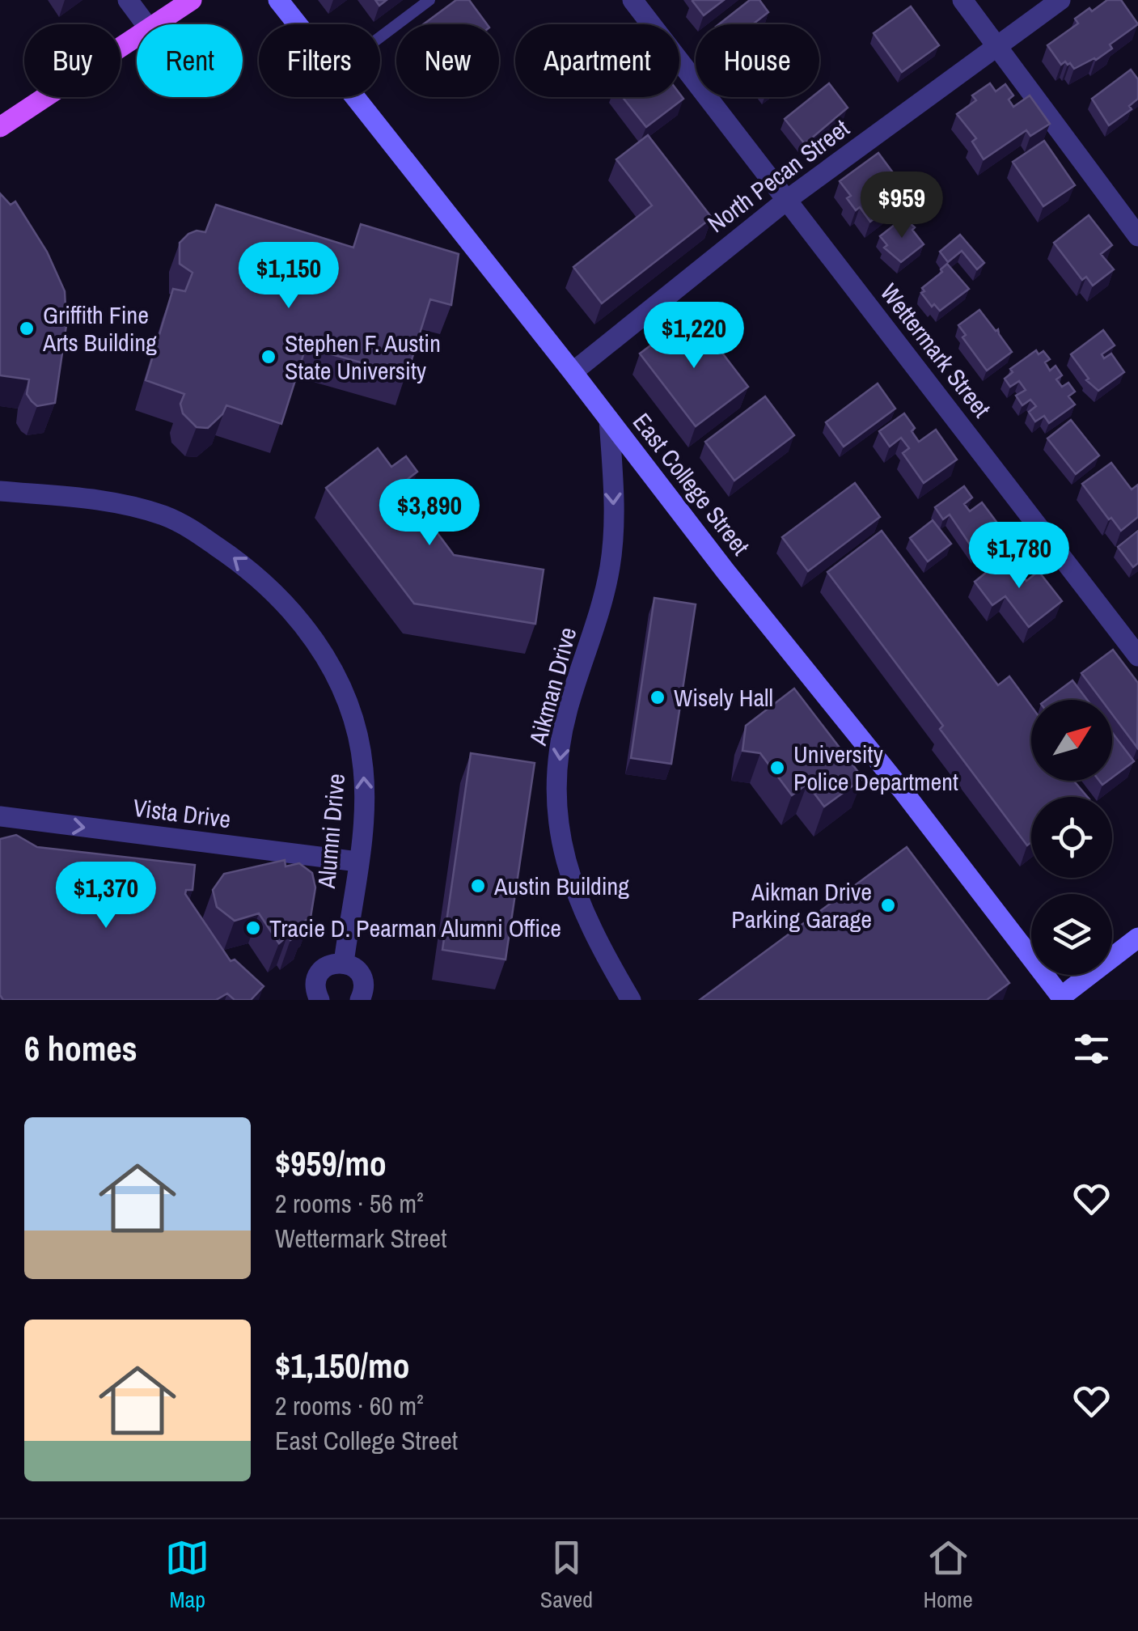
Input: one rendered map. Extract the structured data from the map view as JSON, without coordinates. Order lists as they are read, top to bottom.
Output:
{
  "streets": {
    "street": [
      "North Pecan Street",
      "Wettermark Street",
      "East College Street",
      "Aikman Drive",
      "Vista Drive",
      "Alumni Drive"
    ]
  },
  "crossings": [
    ["North Pecan Street", "Wettermark Street"],
    ["North Pecan Street", "East College Street"],
    ["East College Street", "Aikman Drive"],
    ["Vista Drive", "Alumni Drive"]
  ],
  "one_way": ["Aikman Drive", "Vista Drive", "Alumni Drive"],
  "places": [
    "Griffith Fine Arts Building",
    "Stephen F. Austin State University",
    "Wisely Hall",
    "University Police Department",
    "Austin Building",
    "Aikman Drive Parking Garage",
    "Tracie D. Pearman Alumni Office"
  ],
  "north": "top right",
  "page": {
    "chip": [
      "Buy",
      "Rent",
      "Filters",
      "New",
      "Apartment",
      "House"
    ],
    "price": [
      "$959",
      "$1,150",
      "$1,220",
      "$3,890",
      "$1,780",
      "$1,370"
    ],
    "heading": "6 homes",
    "list": [
      {
        "name": "$959/mo",
        "note": "2 rooms · 56 m² · Wettermark Street"
      },
      {
        "name": "$1,150/mo",
        "note": "2 rooms · 60 m² · East College Street"
      }
    ],
    "tabs": ["Map", "Saved", "Home"]
  }
}
